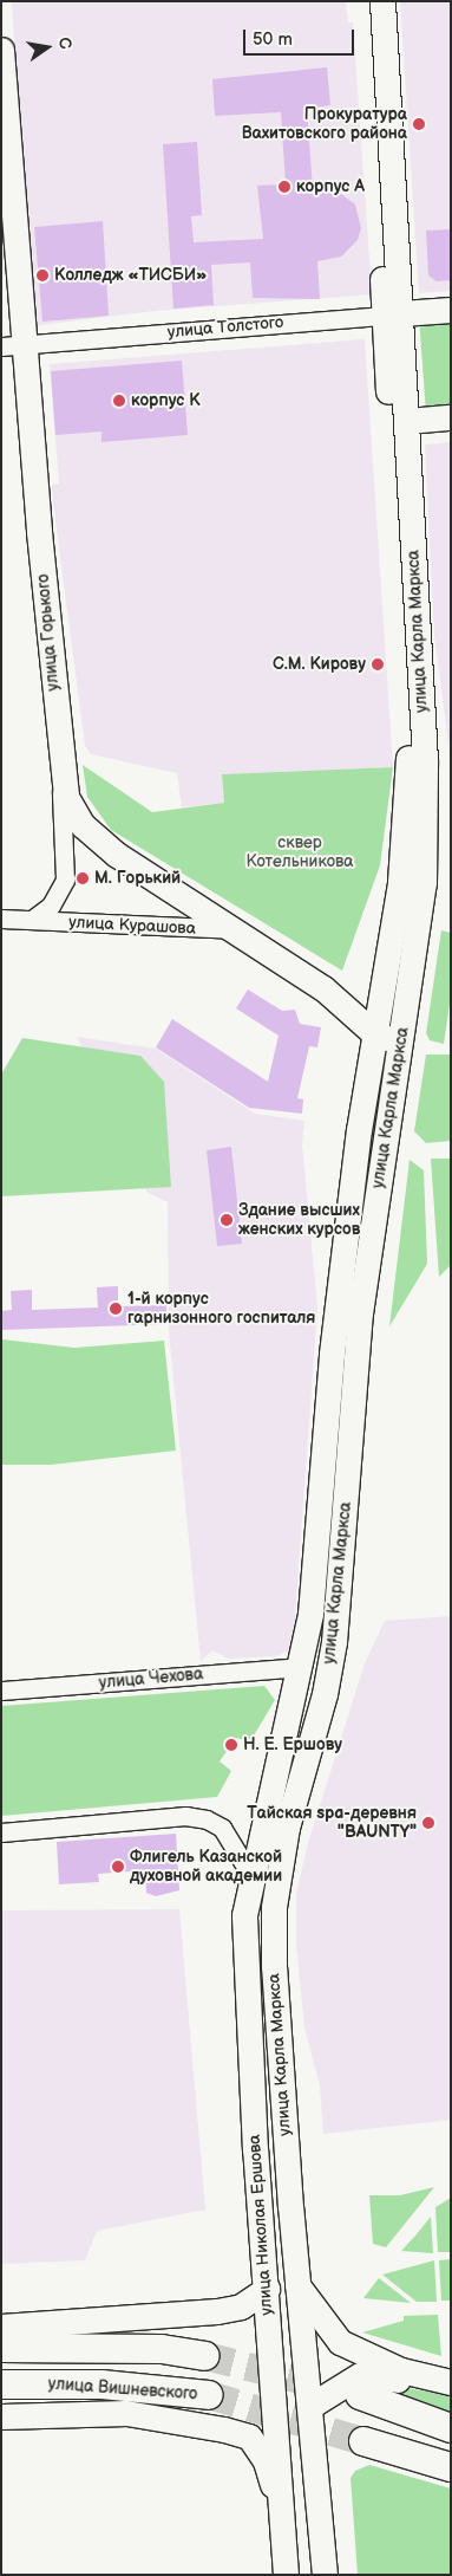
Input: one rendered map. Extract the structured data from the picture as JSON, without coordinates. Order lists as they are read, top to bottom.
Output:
{
  "streets": {
    "main road": [
      "улица Толстого",
      "улица Карла Маркса",
      "улица Горького",
      "улица Николая Ершова",
      "улица Вишневского"
    ],
    "street": ["улица Курашова", "улица Чехова"]
  },
  "crossings": [
    ["улица Толстого", "улица Карла Маркса"],
    ["улица Толстого", "улица Горького"],
    ["улица Карла Маркса", "улица Горького"],
    ["улица Карла Маркса", "улица Чехова"],
    ["улица Карла Маркса", "улица Николая Ершова"],
    ["улица Горького", "улица Курашова"]
  ],
  "parks": ["сквер Котельникова"],
  "places": [
    "Прокуратура Вахитовского района",
    "корпус А",
    "Колледж «ТИСБИ»",
    "корпус К",
    "С.М. Кирову",
    "М. Горький",
    "Здание высших женских курсов",
    "1-й корпус гарнизонного госпиталя",
    "Н. Е. Ершову",
    "Тайская spa-деревня \"BAUNTY\"",
    "Флигель Казанской духовной академии"
  ],
  "scale_bar": "50 m",
  "north": "right"
}
